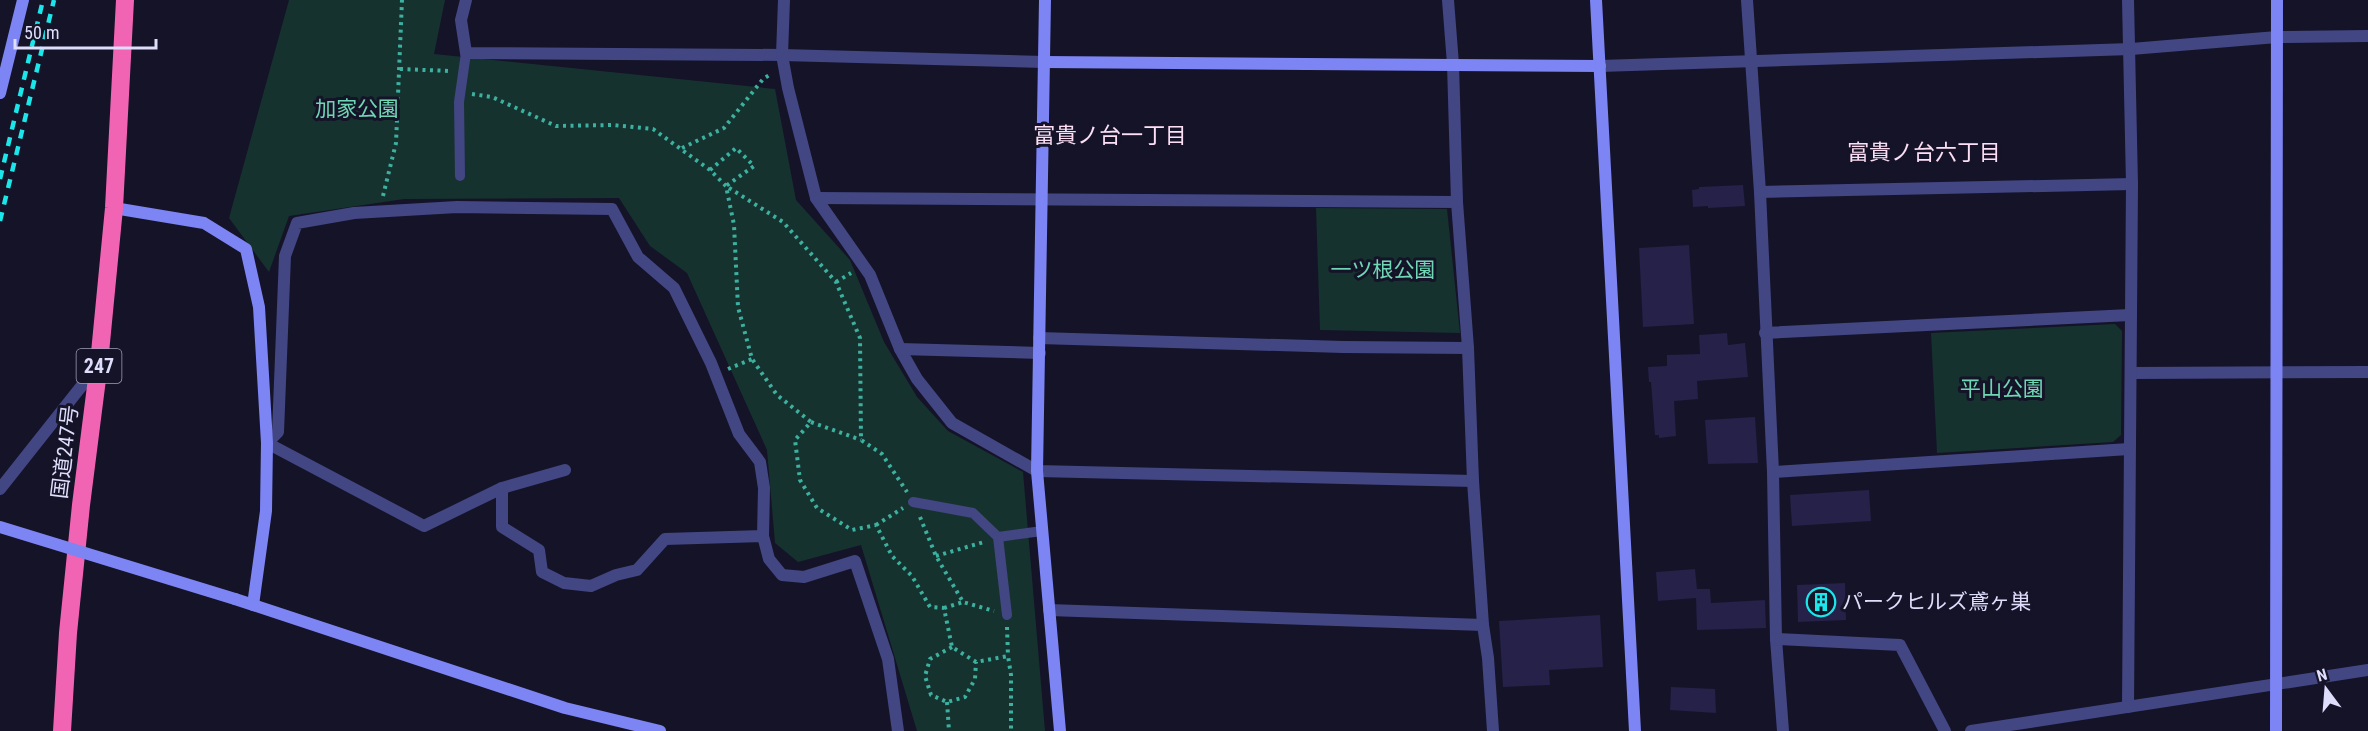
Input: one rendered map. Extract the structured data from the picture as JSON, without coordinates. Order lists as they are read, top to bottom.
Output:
{
  "streets": {
    "highway": ["247", "国道247号"]
  },
  "districts": ["富貴ノ台一丁目", "富貴ノ台六丁目"],
  "parks": ["加家公園", "一ツ根公園", "平山公園"],
  "places": {
    "building": ["パークヒルズ鳶ヶ巣"]
  },
  "scale_bar": "50 m",
  "north": "top"
}
